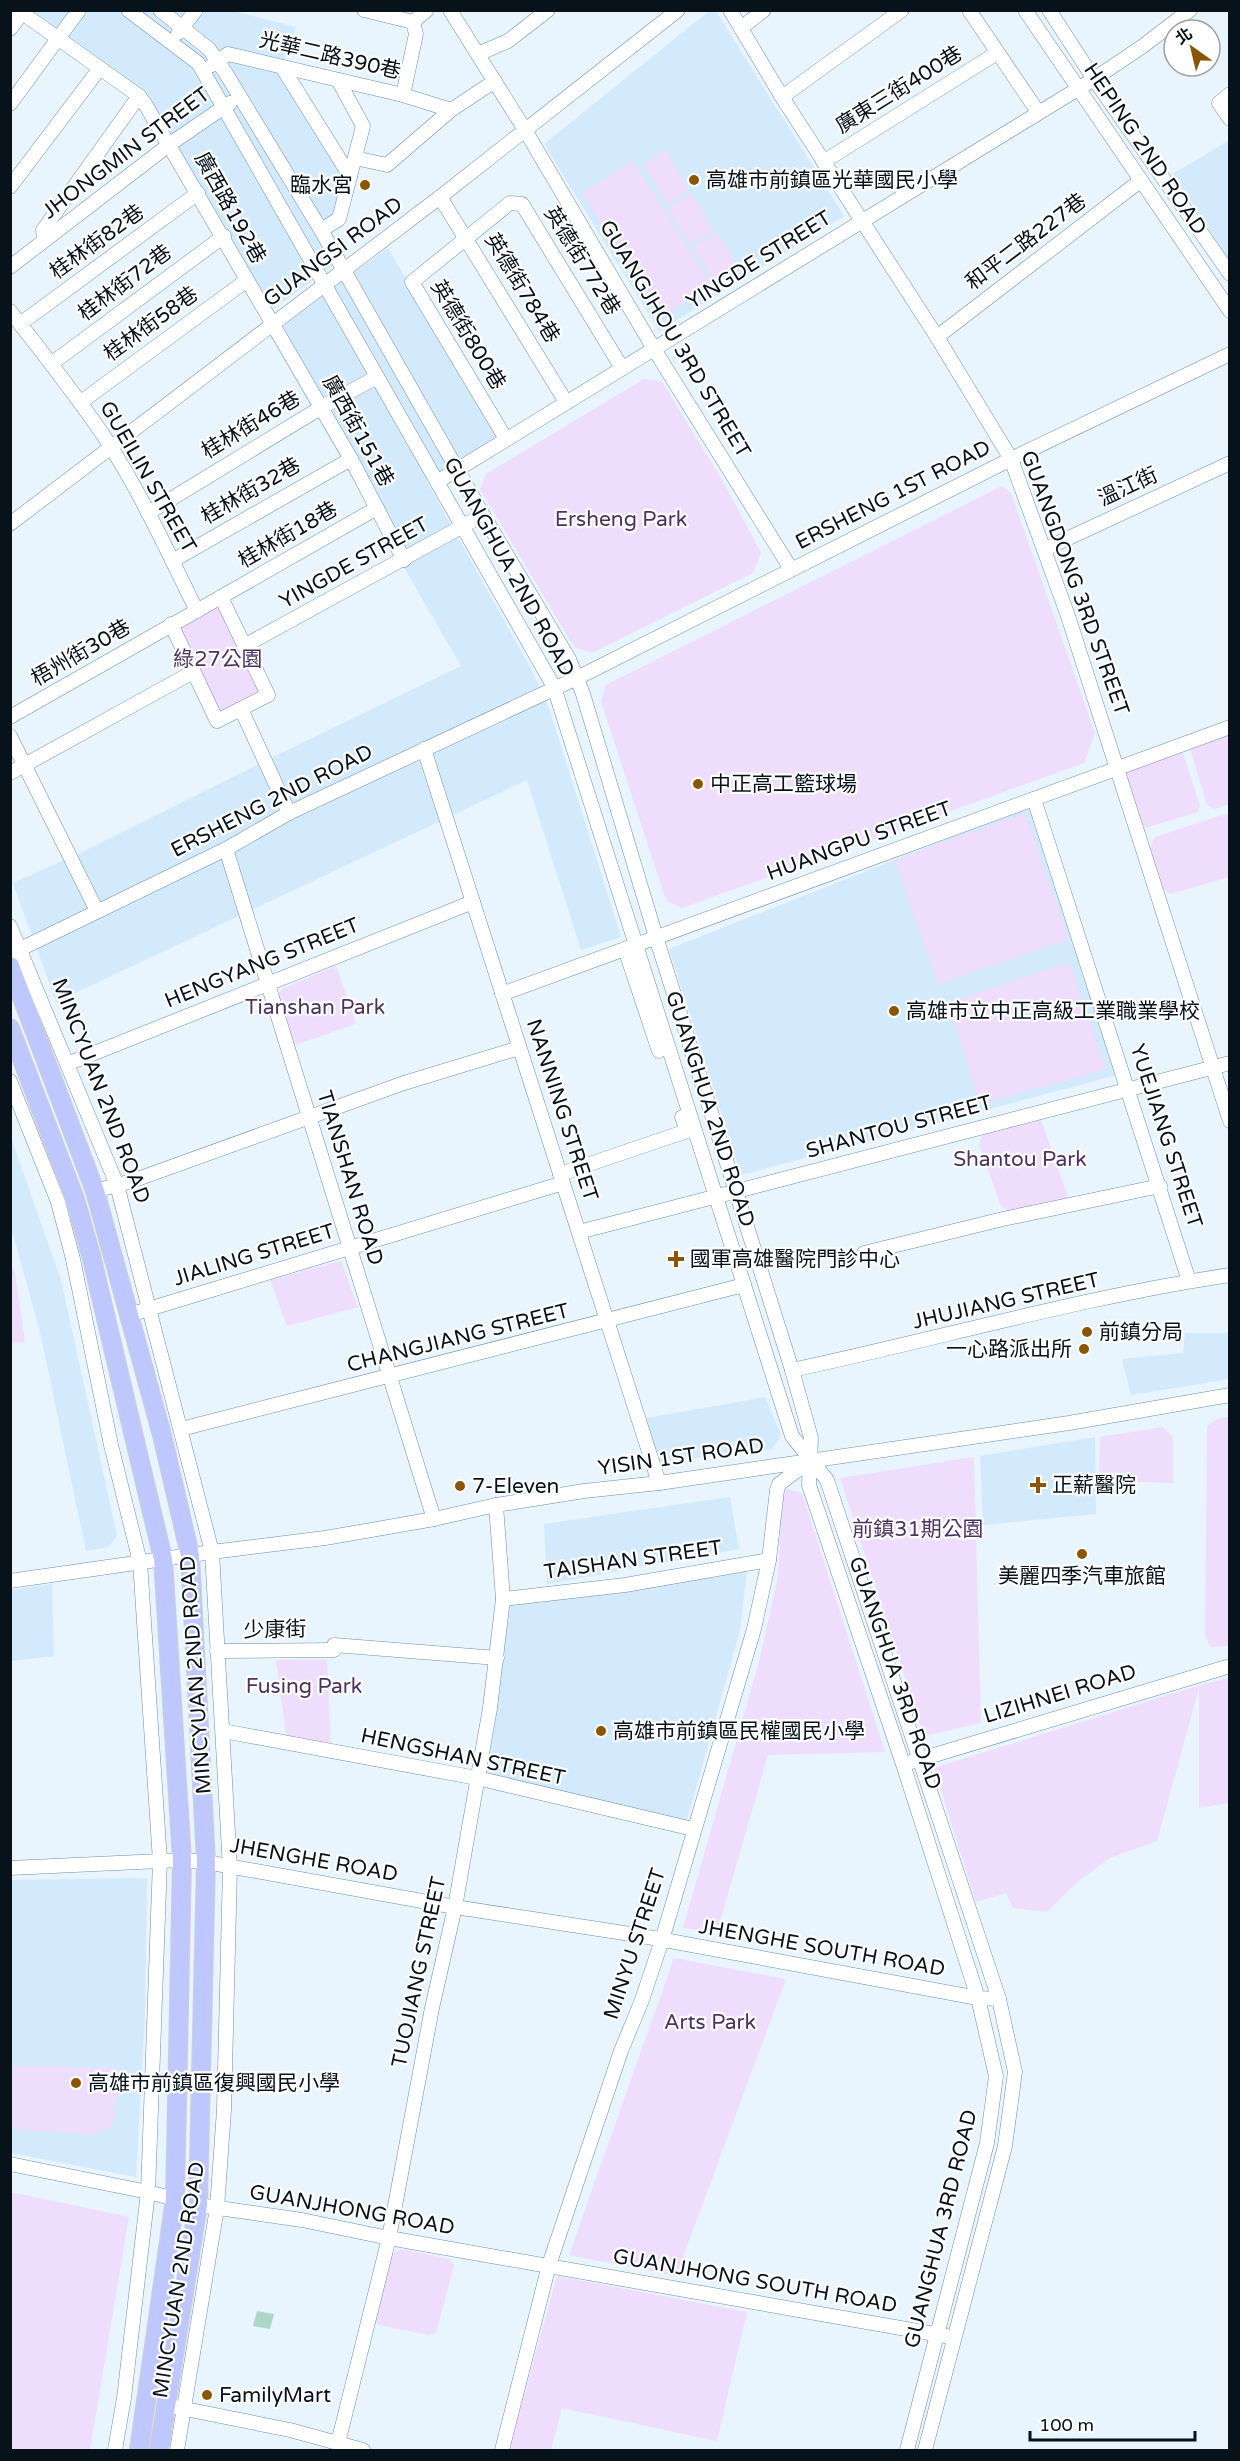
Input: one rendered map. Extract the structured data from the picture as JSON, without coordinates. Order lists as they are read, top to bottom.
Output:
{
  "streets": {
    "main road": ["MINCYUAN 2ND ROAD"],
    "street": [
      "光華二路390巷",
      "廣東三街400巷",
      "HEPING 2ND ROAD",
      "JHONGMIN STREET",
      "廣西路192巷",
      "桂林街82巷",
      "和平二路227巷",
      "GUANGSI ROAD",
      "YINGDE STREET",
      "英德街772巷",
      "桂林街72巷",
      "英德街784巷",
      "桂林街58巷",
      "英德街800巷",
      "GUANGJHOU 3RD STREET",
      "桂林街46巷",
      "廣西街151巷",
      "GUEILIN STREET",
      "溫江街",
      "桂林街32巷",
      "ERSHENG 1ST ROAD",
      "桂林街18巷",
      "GUANGHUA 2ND ROAD",
      "GUANGDONG 3RD STREET",
      "梧州街30巷",
      "ERSHENG 2ND ROAD",
      "HUANGPU STREET",
      "HENGYANG STREET",
      "NANNING STREET",
      "SHANTOU STREET",
      "YUEJIANG STREET",
      "TIANSHAN ROAD",
      "JIALING STREET",
      "JHUJIANG STREET",
      "CHANGJIANG STREET",
      "YISIN 1ST ROAD",
      "TAISHAN STREET",
      "少康街",
      "GUANGHUA 3RD ROAD",
      "LIZIHNEI ROAD",
      "HENGSHAN STREET",
      "JHENGHE ROAD",
      "MINYU STREET",
      "JHENGHE SOUTH ROAD",
      "TUOJIANG STREET",
      "GUANJHONG ROAD",
      "GUANJHONG SOUTH ROAD"
    ]
  },
  "crossings": [
    ["光華二路390巷", "GUANGHUA 2ND ROAD"],
    ["廣東三街400巷", "GUANGDONG 3RD STREET"],
    ["HEPING 2ND ROAD", "和平二路227巷"],
    ["HEPING 2ND ROAD", "YINGDE STREET"],
    ["JHONGMIN STREET", "廣西路192巷"],
    ["JHONGMIN STREET", "GUANGHUA 2ND ROAD"],
    ["廣西路192巷", "桂林街82巷"],
    ["廣西路192巷", "GUANGSI ROAD"],
    ["廣西路192巷", "桂林街72巷"],
    ["廣西路192巷", "桂林街58巷"],
    ["廣西路192巷", "廣西街151巷"],
    ["桂林街82巷", "GUEILIN STREET"],
    ["和平二路227巷", "GUANGDONG 3RD STREET"],
    ["GUANGSI ROAD", "英德街784巷"],
    ["GUANGSI ROAD", "GUANGJHOU 3RD STREET"],
    ["GUANGSI ROAD", "廣西街151巷"],
    ["GUANGSI ROAD", "GUEILIN STREET"],
    ["GUANGSI ROAD", "GUANGHUA 2ND ROAD"],
    ["YINGDE STREET", "英德街772巷"],
    ["YINGDE STREET", "英德街784巷"],
    ["YINGDE STREET", "英德街800巷"],
    ["YINGDE STREET", "GUANGJHOU 3RD STREET"],
    ["YINGDE STREET", "廣西街151巷"],
    ["YINGDE STREET", "GUANGHUA 2ND ROAD"],
    ["YINGDE STREET", "GUANGDONG 3RD STREET"],
    ["英德街772巷", "英德街784巷"],
    ["英德街772巷", "英德街800巷"],
    ["桂林街72巷", "GUEILIN STREET"],
    ["英德街784巷", "英德街800巷"],
    ["桂林街58巷", "GUEILIN STREET"],
    ["GUANGJHOU 3RD STREET", "ERSHENG 1ST ROAD"],
    ["桂林街46巷", "廣西街151巷"],
    ["桂林街46巷", "GUEILIN STREET"],
    ["桂林街46巷", "GUANGHUA 2ND ROAD"],
    ["廣西街151巷", "桂林街32巷"],
    ["廣西街151巷", "桂林街18巷"],
    ["GUEILIN STREET", "桂林街32巷"],
    ["溫江街", "GUANGDONG 3RD STREET"],
    ["ERSHENG 1ST ROAD", "GUANGHUA 2ND ROAD"],
    ["ERSHENG 1ST ROAD", "GUANGDONG 3RD STREET"],
    ["ERSHENG 1ST ROAD", "ERSHENG 2ND ROAD"],
    ["GUANGHUA 2ND ROAD", "ERSHENG 2ND ROAD"],
    ["GUANGHUA 2ND ROAD", "HUANGPU STREET"],
    ["GUANGHUA 2ND ROAD", "SHANTOU STREET"],
    ["GUANGHUA 2ND ROAD", "JHUJIANG STREET"],
    ["GUANGHUA 2ND ROAD", "CHANGJIANG STREET"],
    ["GUANGHUA 2ND ROAD", "YISIN 1ST ROAD"],
    ["GUANGHUA 2ND ROAD", "GUANGHUA 3RD ROAD"],
    ["GUANGHUA 2ND ROAD", "MINYU STREET"],
    ["GUANGDONG 3RD STREET", "HUANGPU STREET"],
    ["GUANGDONG 3RD STREET", "SHANTOU STREET"],
    ["ERSHENG 2ND ROAD", "MINCYUAN 2ND ROAD"],
    ["ERSHENG 2ND ROAD", "NANNING STREET"],
    ["ERSHENG 2ND ROAD", "TIANSHAN ROAD"],
    ["HUANGPU STREET", "NANNING STREET"],
    ["HUANGPU STREET", "YUEJIANG STREET"],
    ["HENGYANG STREET", "MINCYUAN 2ND ROAD"],
    ["HENGYANG STREET", "NANNING STREET"],
    ["HENGYANG STREET", "TIANSHAN ROAD"],
    ["MINCYUAN 2ND ROAD", "JIALING STREET"],
    ["MINCYUAN 2ND ROAD", "CHANGJIANG STREET"],
    ["MINCYUAN 2ND ROAD", "YISIN 1ST ROAD"],
    ["MINCYUAN 2ND ROAD", "少康街"],
    ["MINCYUAN 2ND ROAD", "HENGSHAN STREET"],
    ["MINCYUAN 2ND ROAD", "JHENGHE ROAD"],
    ["MINCYUAN 2ND ROAD", "GUANJHONG ROAD"],
    ["NANNING STREET", "SHANTOU STREET"],
    ["NANNING STREET", "JIALING STREET"],
    ["NANNING STREET", "CHANGJIANG STREET"],
    ["NANNING STREET", "YISIN 1ST ROAD"],
    ["SHANTOU STREET", "YUEJIANG STREET"],
    ["YUEJIANG STREET", "JHUJIANG STREET"],
    ["TIANSHAN ROAD", "JIALING STREET"],
    ["TIANSHAN ROAD", "CHANGJIANG STREET"],
    ["TIANSHAN ROAD", "YISIN 1ST ROAD"],
    ["YISIN 1ST ROAD", "GUANGHUA 3RD ROAD"],
    ["YISIN 1ST ROAD", "MINYU STREET"],
    ["YISIN 1ST ROAD", "TUOJIANG STREET"],
    ["TAISHAN STREET", "MINYU STREET"],
    ["TAISHAN STREET", "TUOJIANG STREET"],
    ["少康街", "TUOJIANG STREET"],
    ["GUANGHUA 3RD ROAD", "LIZIHNEI ROAD"],
    ["GUANGHUA 3RD ROAD", "MINYU STREET"],
    ["GUANGHUA 3RD ROAD", "JHENGHE SOUTH ROAD"],
    ["GUANGHUA 3RD ROAD", "GUANJHONG SOUTH ROAD"],
    ["HENGSHAN STREET", "MINYU STREET"],
    ["HENGSHAN STREET", "TUOJIANG STREET"],
    ["JHENGHE ROAD", "JHENGHE SOUTH ROAD"],
    ["JHENGHE ROAD", "TUOJIANG STREET"],
    ["MINYU STREET", "JHENGHE SOUTH ROAD"],
    ["MINYU STREET", "GUANJHONG ROAD"],
    ["MINYU STREET", "GUANJHONG SOUTH ROAD"],
    ["TUOJIANG STREET", "GUANJHONG ROAD"],
    ["GUANJHONG ROAD", "GUANJHONG SOUTH ROAD"]
  ],
  "parks": [
    "Ersheng Park",
    "綠27公園",
    "Tianshan Park",
    "Shantou Park",
    "前鎮31期公園",
    "Fusing Park",
    "Arts Park"
  ],
  "places": {
    "other": [
      "高雄市前鎮區光華國民小學",
      "臨水宮",
      "中正高工籃球場",
      "高雄市立中正高級工業職業學校",
      "前鎮分局",
      "一心路派出所",
      "7-Eleven",
      "美麗四季汽車旅館",
      "高雄市前鎮區民權國民小學",
      "高雄市前鎮區復興國民小學",
      "FamilyMart"
    ],
    "health": ["國軍高雄醫院門診中心", "正薪醫院"]
  },
  "scale_bar": "100 m",
  "north": "top left"
}
